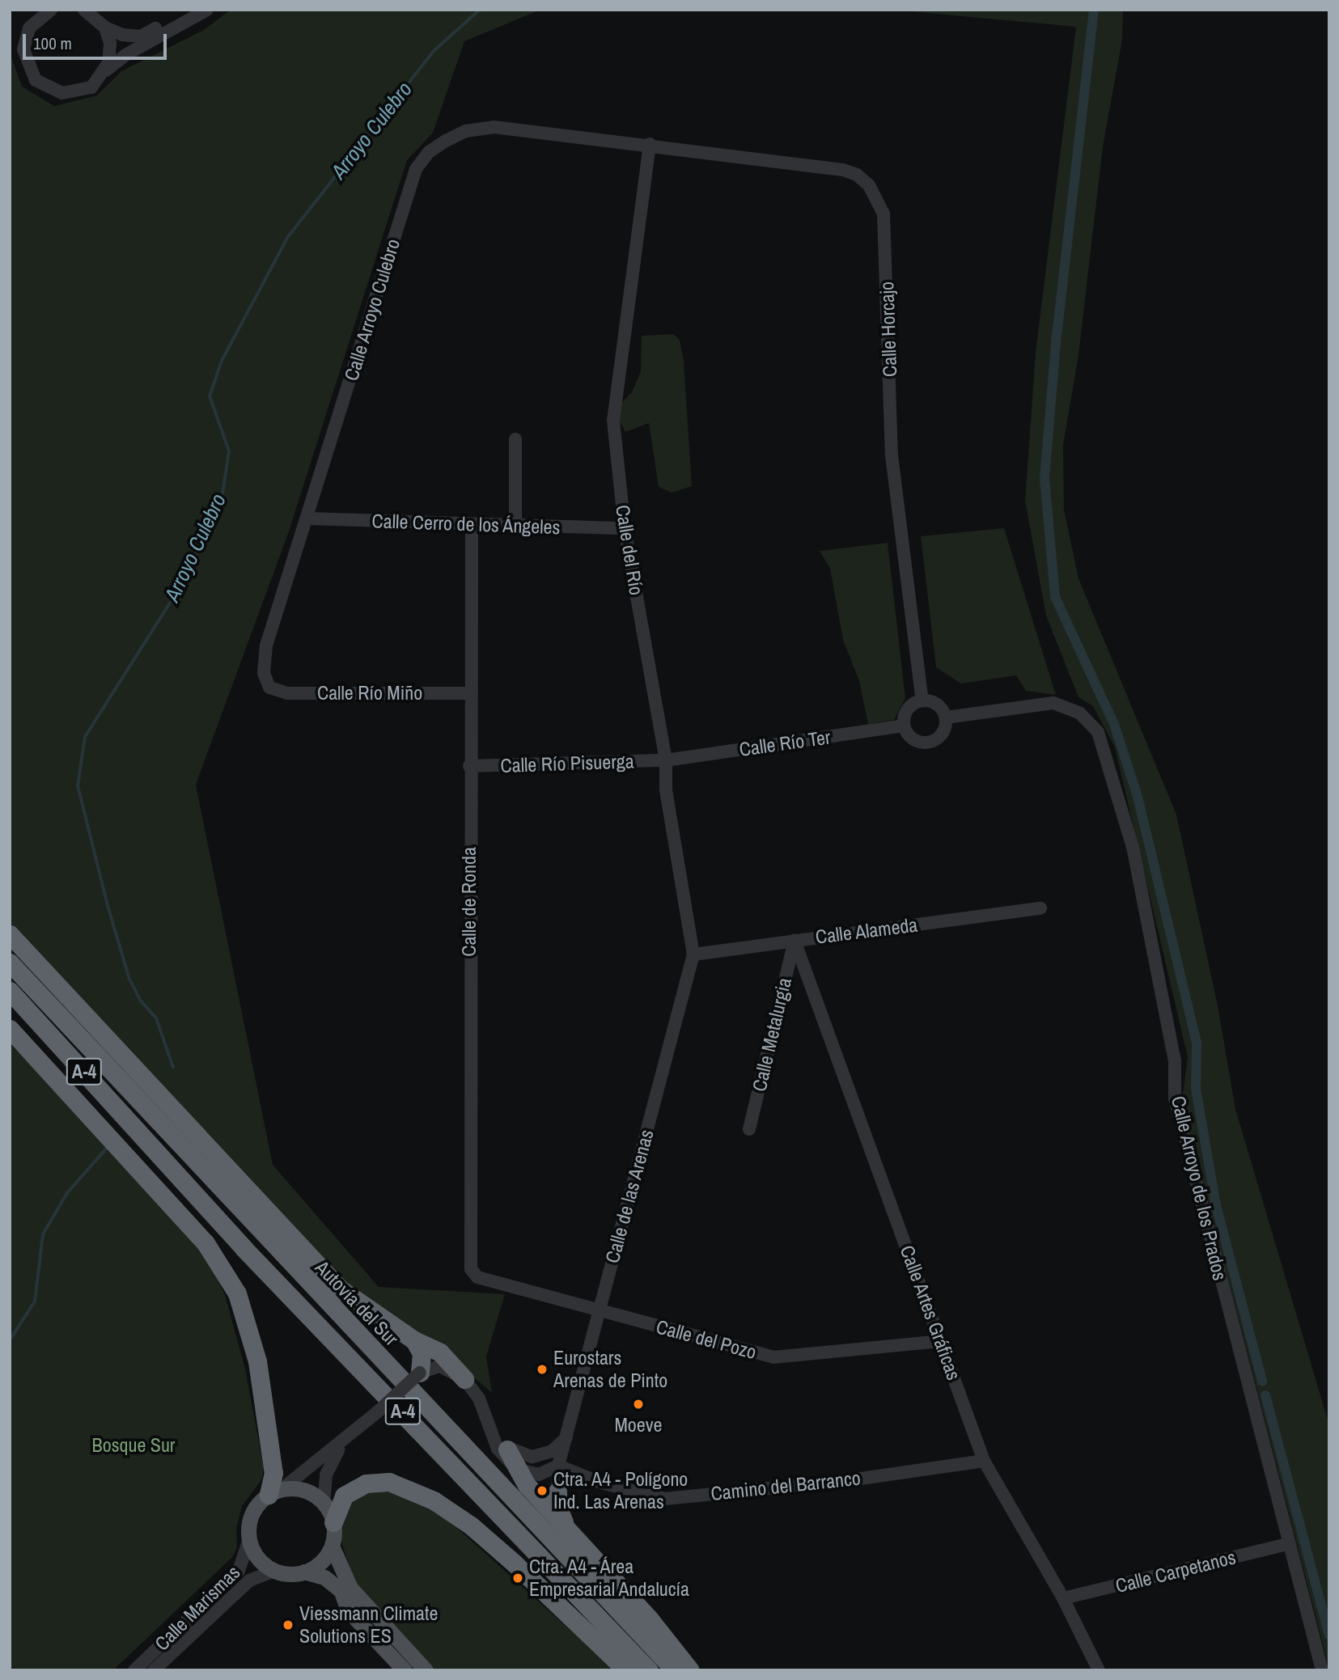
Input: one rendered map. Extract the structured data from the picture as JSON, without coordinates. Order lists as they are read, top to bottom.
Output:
{
  "streets": {
    "highway": ["A-4", "Autovía del Sur"],
    "street": [
      "Calle Arroyo Culebro",
      "Calle Horcajo",
      "Calle Cerro de los Ángeles",
      "Calle del Río",
      "Calle Río Miño",
      "Calle Río Ter",
      "Calle Río Pisuerga",
      "Calle de Ronda",
      "Calle Alameda",
      "Calle Metalurgia",
      "Calle Arroyo de los Prados",
      "Calle de las Arenas",
      "Calle Artes Gráficas",
      "Calle del Pozo",
      "Camino del Barranco",
      "Calle Carpetanos",
      "Calle Marismas"
    ]
  },
  "crossings": [
    ["Calle Arroyo Culebro", "Calle Horcajo"],
    ["Calle Arroyo Culebro", "Calle Cerro de los Ángeles"],
    ["Calle Arroyo Culebro", "Calle del Río"],
    ["Calle Arroyo Culebro", "Calle Río Miño"],
    ["Calle Horcajo", "Calle del Río"],
    ["Calle Horcajo", "Calle Río Ter"],
    ["Calle Horcajo", "Calle Arroyo de los Prados"],
    ["Calle Cerro de los Ángeles", "Calle del Río"],
    ["Calle Cerro de los Ángeles", "Calle de Ronda"],
    ["Calle del Río", "Calle Río Ter"],
    ["Calle del Río", "Calle Río Pisuerga"],
    ["Calle del Río", "Calle Alameda"],
    ["Calle del Río", "Calle de las Arenas"],
    ["Calle Río Miño", "Calle de Ronda"],
    ["Calle Río Ter", "Calle Río Pisuerga"],
    ["Calle Río Ter", "Calle Arroyo de los Prados"],
    ["Calle Río Pisuerga", "Calle de Ronda"],
    ["Calle de Ronda", "Calle del Pozo"],
    ["Calle Alameda", "Calle Metalurgia"],
    ["Calle Alameda", "Calle de las Arenas"],
    ["Calle Alameda", "Calle Artes Gráficas"],
    ["Calle Metalurgia", "Calle Artes Gráficas"],
    ["Calle Arroyo de los Prados", "Calle Carpetanos"],
    ["Calle de las Arenas", "Calle del Pozo"],
    ["Calle de las Arenas", "Camino del Barranco"],
    ["Calle Artes Gráficas", "Calle del Pozo"],
    ["Calle Artes Gráficas", "Camino del Barranco"],
    ["Calle Artes Gráficas", "Calle Carpetanos"]
  ],
  "water": ["Arroyo Culebro"],
  "parks": ["Bosque Sur"],
  "places": [
    "Eurostars Arenas de Pinto",
    "Moeve",
    "Ctra. A4 - Polígono Ind. Las Arenas",
    "Ctra. A4 - Área Empresarial Andalucía",
    "Viessmann Climate Solutions ES"
  ],
  "scale_bar": "100 m"
}
